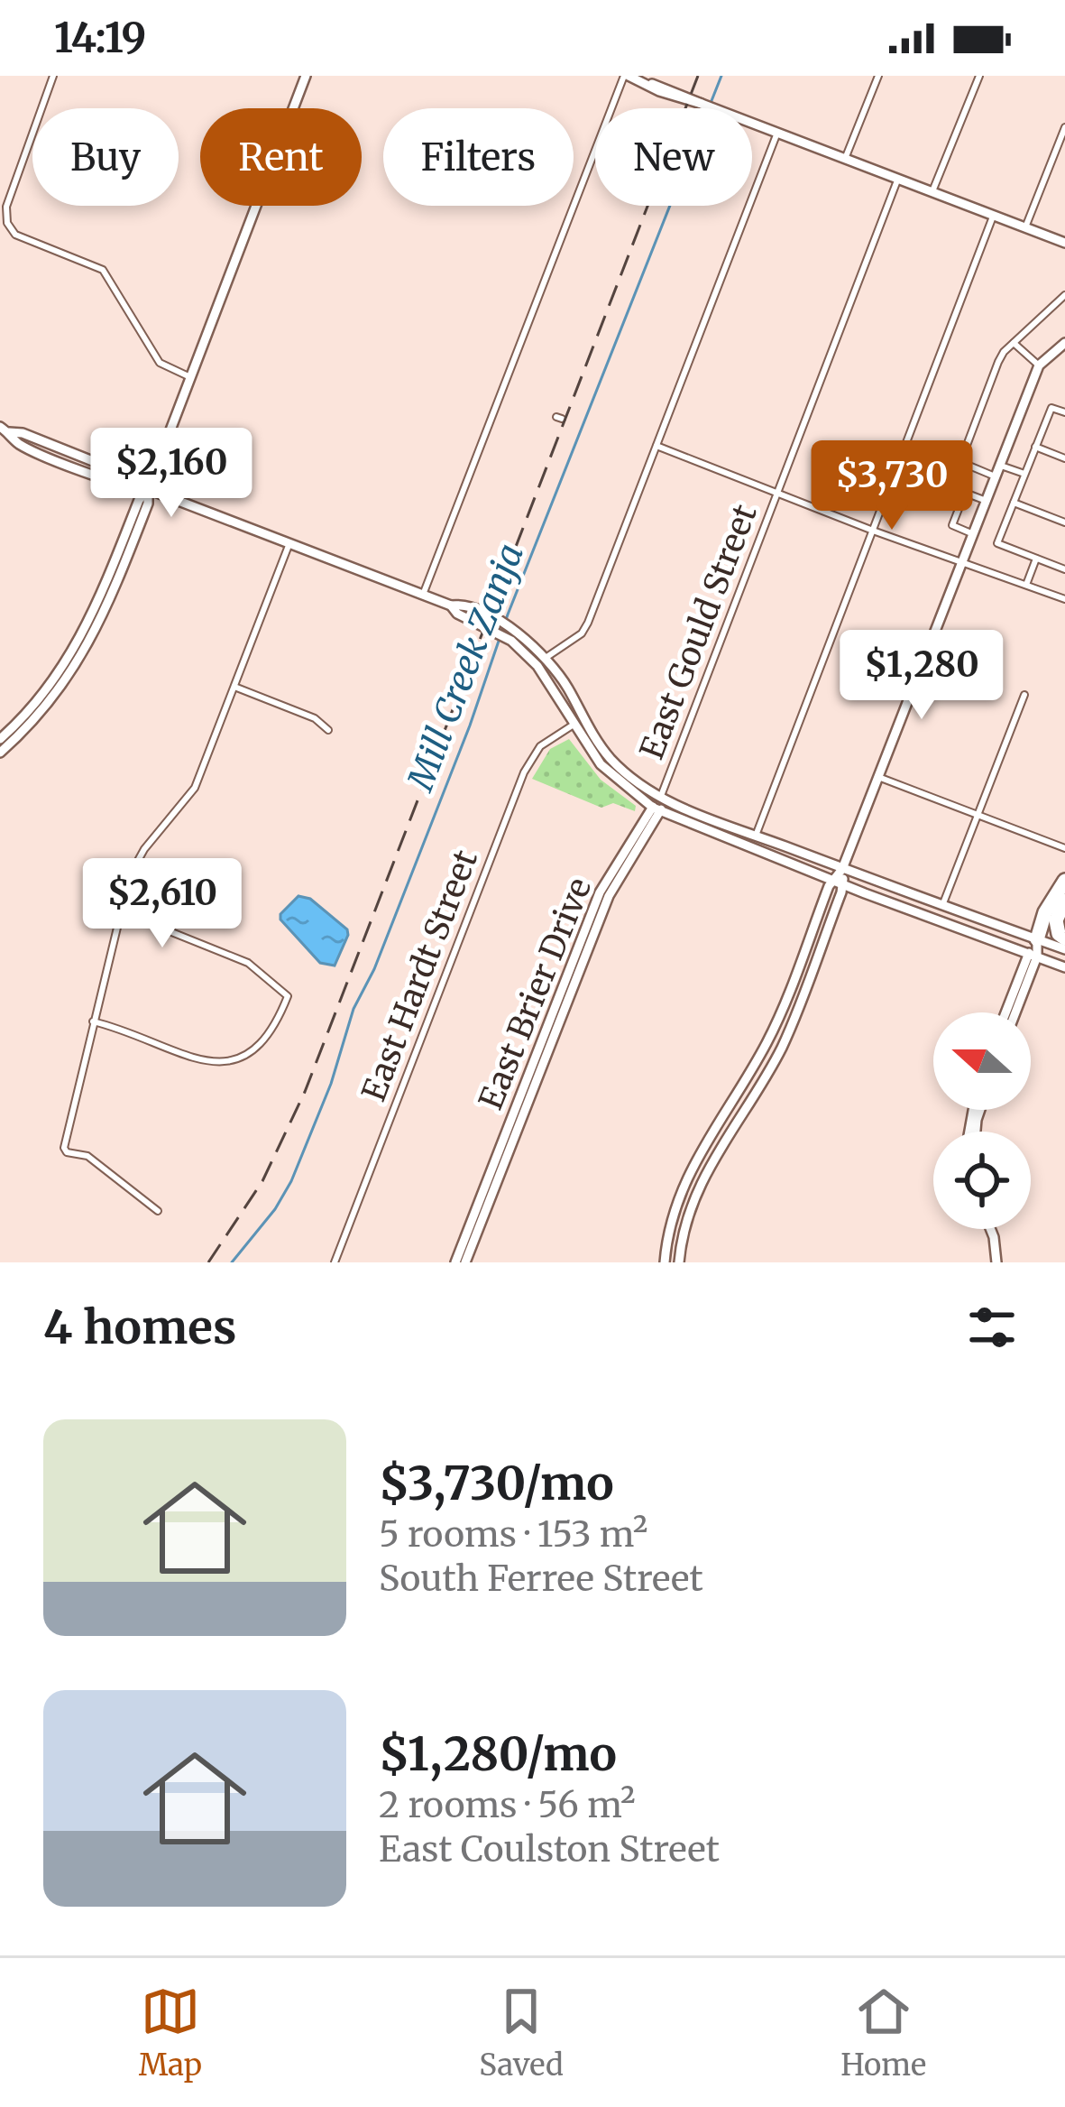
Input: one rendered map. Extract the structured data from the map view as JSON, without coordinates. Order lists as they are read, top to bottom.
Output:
{
  "streets": {
    "main road": ["East Brier Drive"],
    "street": ["East Gould Street", "East Hardt Street"]
  },
  "crossings": [
    ["East Gould Street", "East Brier Drive"]
  ],
  "water": ["Mill Creek Zanja"],
  "north": "left",
  "page": {
    "status": "14:19",
    "chip": [
      "Buy",
      "Rent",
      "Filters",
      "New"
    ],
    "price": [
      "$2,160",
      "$3,730",
      "$1,280",
      "$2,610"
    ],
    "heading": "4 homes",
    "list": [
      {
        "name": "$3,730/mo",
        "note": "5 rooms · 153 m² · South Ferree Street"
      },
      {
        "name": "$1,280/mo",
        "note": "2 rooms · 56 m² · East Coulston Street"
      }
    ],
    "tabs": ["Map", "Saved", "Home"]
  }
}
